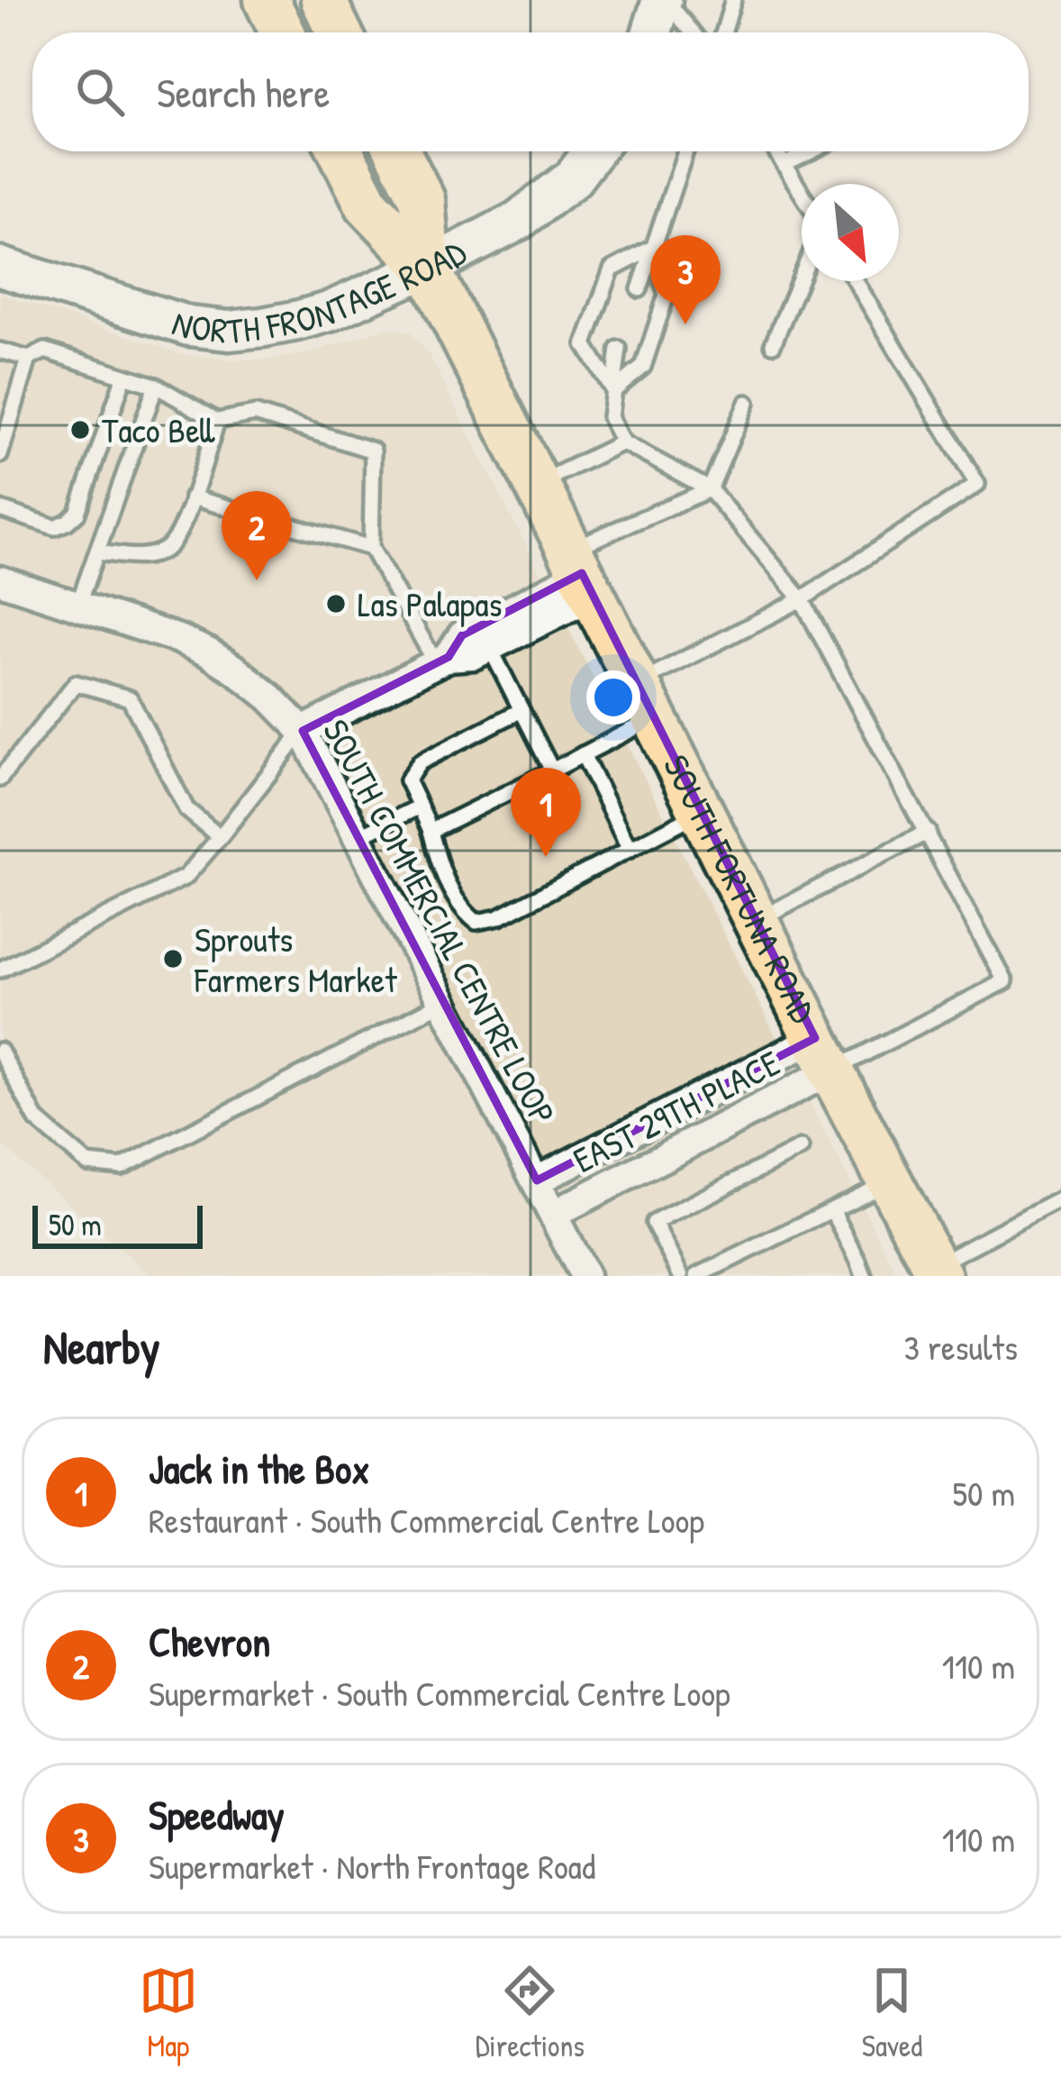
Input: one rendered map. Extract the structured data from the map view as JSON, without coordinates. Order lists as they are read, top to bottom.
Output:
{
  "streets": {
    "main road": ["NORTH FRONTAGE ROAD", "SOUTH FORTUNA ROAD"],
    "street": ["SOUTH COMMERCIAL CENTRE LOOP", "EAST 29TH PLACE"]
  },
  "crossings": [
    ["NORTH FRONTAGE ROAD", "SOUTH FORTUNA ROAD"],
    ["SOUTH FORTUNA ROAD", "EAST 29TH PLACE"],
    ["SOUTH COMMERCIAL CENTRE LOOP", "EAST 29TH PLACE"]
  ],
  "places": ["Taco Bell", "Las Palapas", "Sprouts Farmers Market"],
  "scale_bar": "50 m",
  "north": "bottom right",
  "page": {
    "search": "Search here",
    "pins": ["3", "2", "1"],
    "scale": "50 m",
    "heading": ["Nearby", "3 results"],
    "list": [
      {
        "mark": "1",
        "name": "Jack in the Box",
        "note": "Restaurant · South Commercial Centre Loop",
        "value": "50 m"
      },
      {
        "mark": "2",
        "name": "Chevron",
        "note": "Supermarket · South Commercial Centre Loop",
        "value": "110 m"
      },
      {
        "mark": "3",
        "name": "Speedway",
        "note": "Supermarket · North Frontage Road",
        "value": "110 m"
      }
    ],
    "nav": ["Map", "Directions", "Saved"]
  }
}
